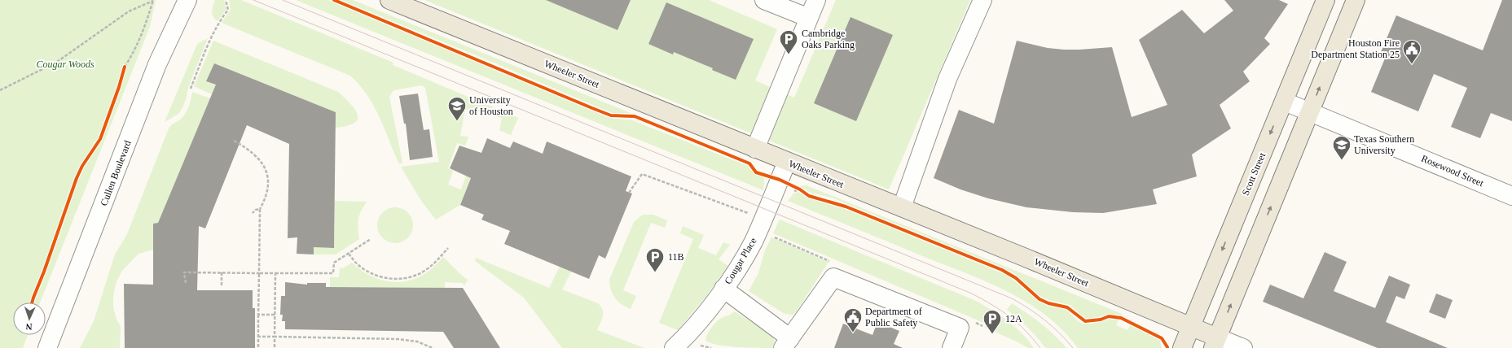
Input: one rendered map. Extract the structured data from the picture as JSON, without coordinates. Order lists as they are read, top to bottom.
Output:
{
  "streets": {
    "main road": ["Wheeler Street", "Scott Street"],
    "street": ["Rosewood Street", "Cullen Boulevard", "Cougar Place"]
  },
  "crossings": [
    ["Wheeler Street", "Scott Street"],
    ["Wheeler Street", "Cougar Place"],
    ["Rosewood Street", "Scott Street"]
  ],
  "parks": ["Cougar Woods"],
  "places": {
    "parking": ["Cambridge Oaks Parking", "11B", "12A"],
    "public building": ["Houston Fire Department Station 25", "Department of Public Safety"],
    "school or university": ["University of Houston", "Texas Southern University"]
  },
  "north": "bottom"
}
